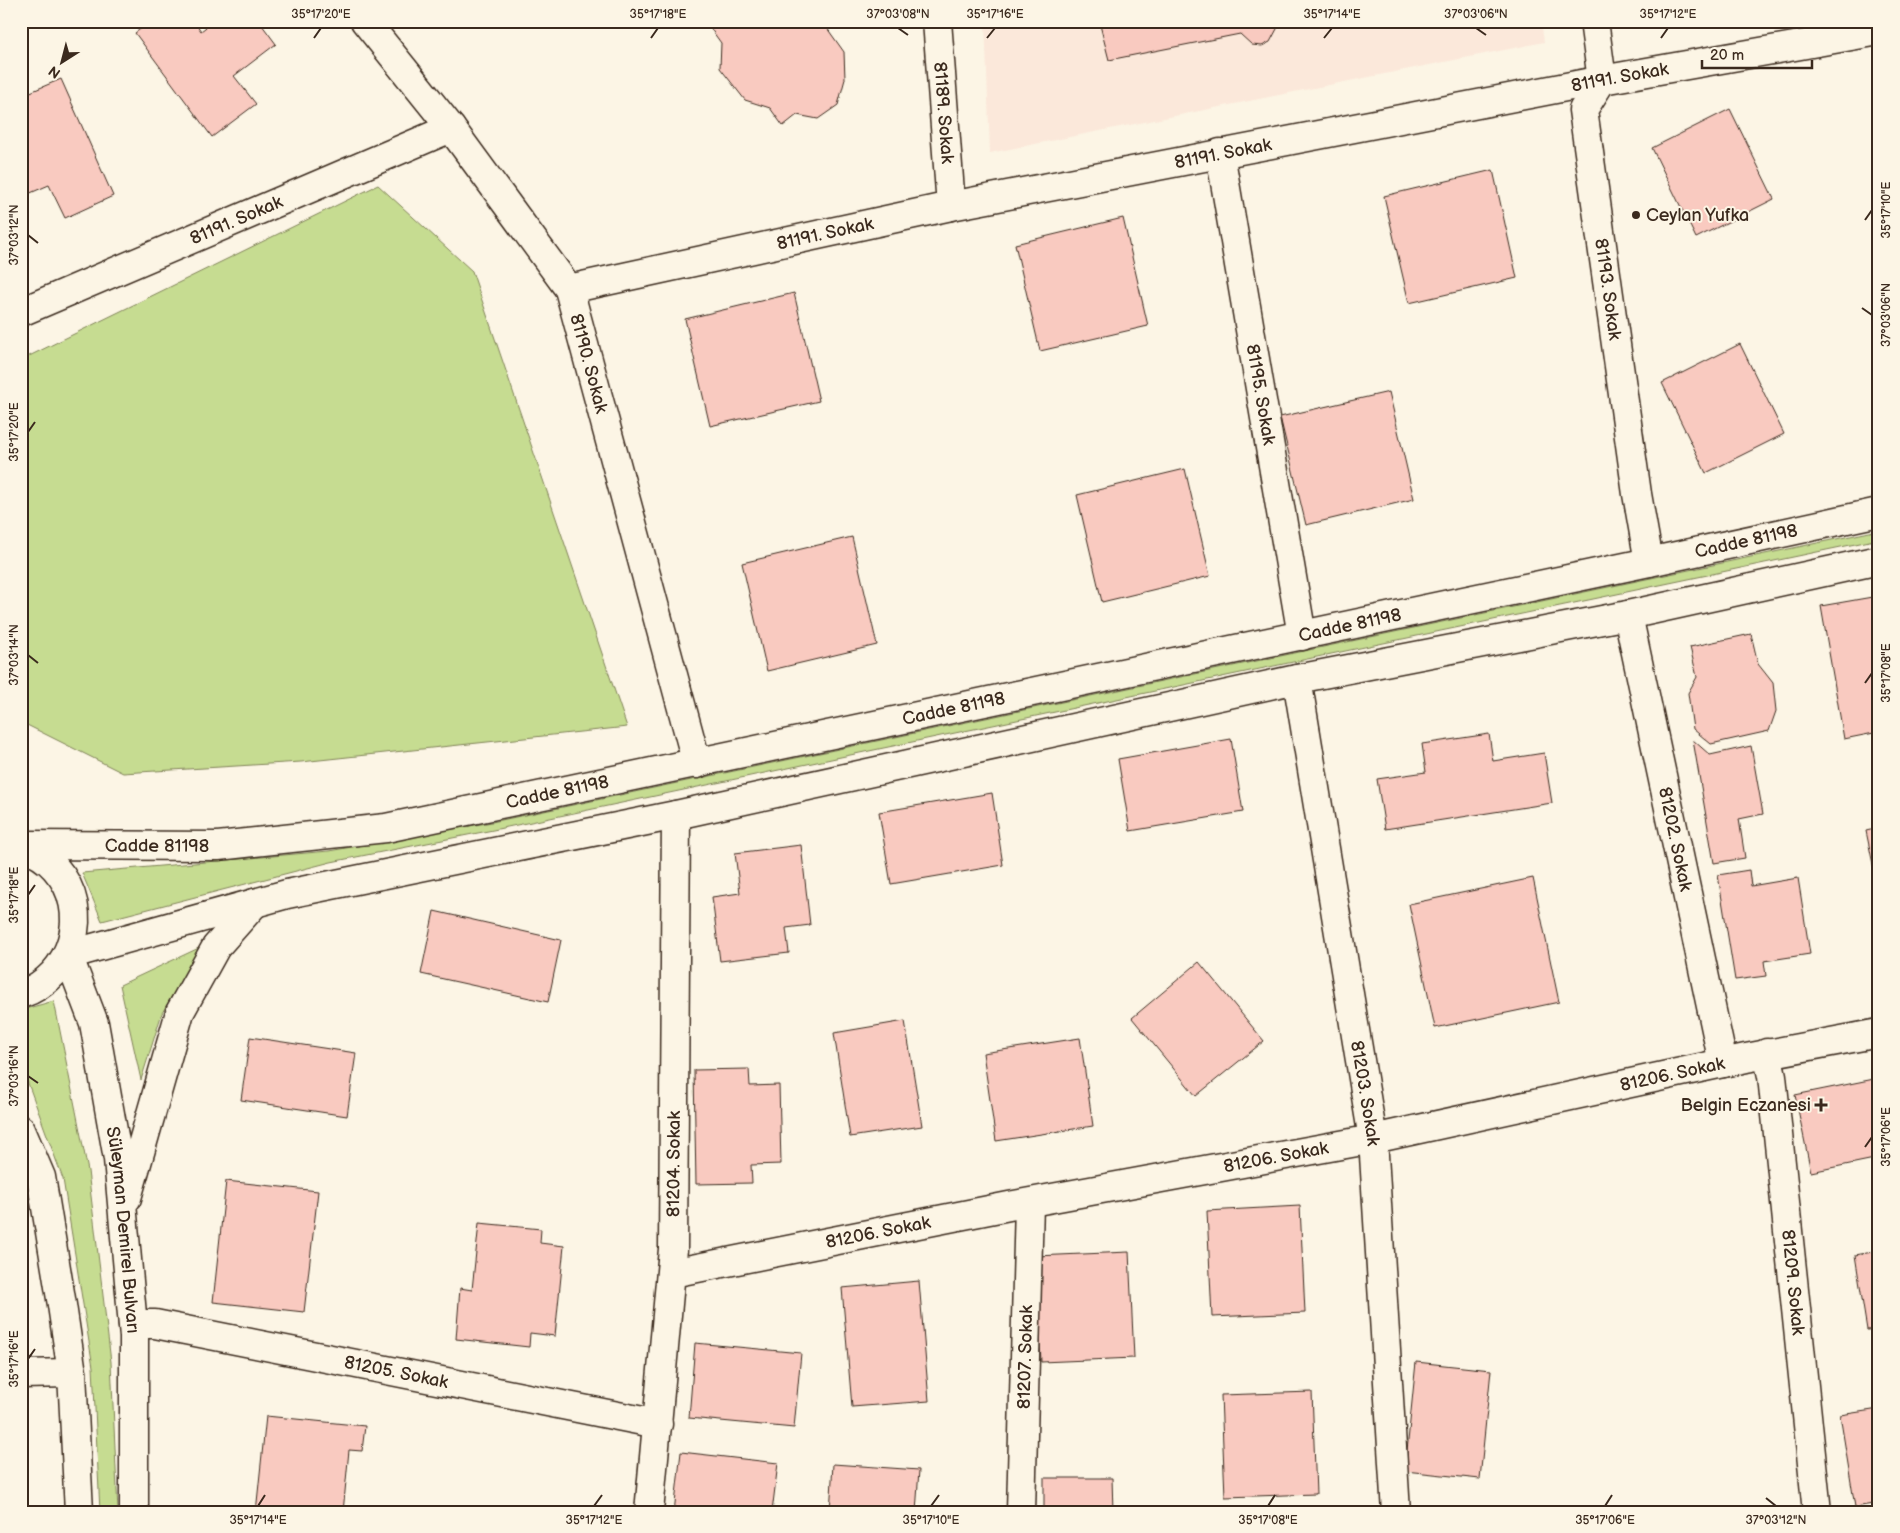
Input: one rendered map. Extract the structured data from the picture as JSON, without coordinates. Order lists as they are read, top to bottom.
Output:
{
  "streets": {
    "street": [
      "81191. Sokak",
      "81189. Sokak",
      "81193. Sokak",
      "81190. Sokak",
      "81195. Sokak",
      "Cadde 81198",
      "81202. Sokak",
      "81206. Sokak",
      "81203. Sokak",
      "81204. Sokak",
      "Süleyman Demirel Bulvarı",
      "81209. Sokak",
      "81207. Sokak",
      "81205. Sokak"
    ]
  },
  "crossings": [
    ["81191. Sokak", "81189. Sokak"],
    ["81191. Sokak", "81193. Sokak"],
    ["81191. Sokak", "81190. Sokak"],
    ["81191. Sokak", "81195. Sokak"],
    ["81193. Sokak", "Cadde 81198"],
    ["81190. Sokak", "Cadde 81198"],
    ["81195. Sokak", "Cadde 81198"],
    ["81202. Sokak", "81206. Sokak"],
    ["81206. Sokak", "81203. Sokak"],
    ["81206. Sokak", "81204. Sokak"],
    ["81206. Sokak", "81209. Sokak"],
    ["81206. Sokak", "81207. Sokak"],
    ["81204. Sokak", "81205. Sokak"],
    ["Süleyman Demirel Bulvarı", "81205. Sokak"]
  ],
  "places": {
    "other": ["Ceylan Yufka"],
    "health": ["Belgin Eczanesi"]
  },
  "scale_bar": "20 m",
  "north": "bottom left",
  "coordinates": [
    "35°17'20\"E",
    "35°17'18\"E",
    "37°03'08\"N",
    "35°17'16\"E",
    "35°17'14\"E",
    "37°03'06\"N",
    "35°17'12\"E",
    "35°17'10\"E",
    "37°03'12\"N",
    "37°03'14\"N",
    "35°17'08\"E",
    "37°03'16\"N",
    "35°17'06\"E"
  ]
}
